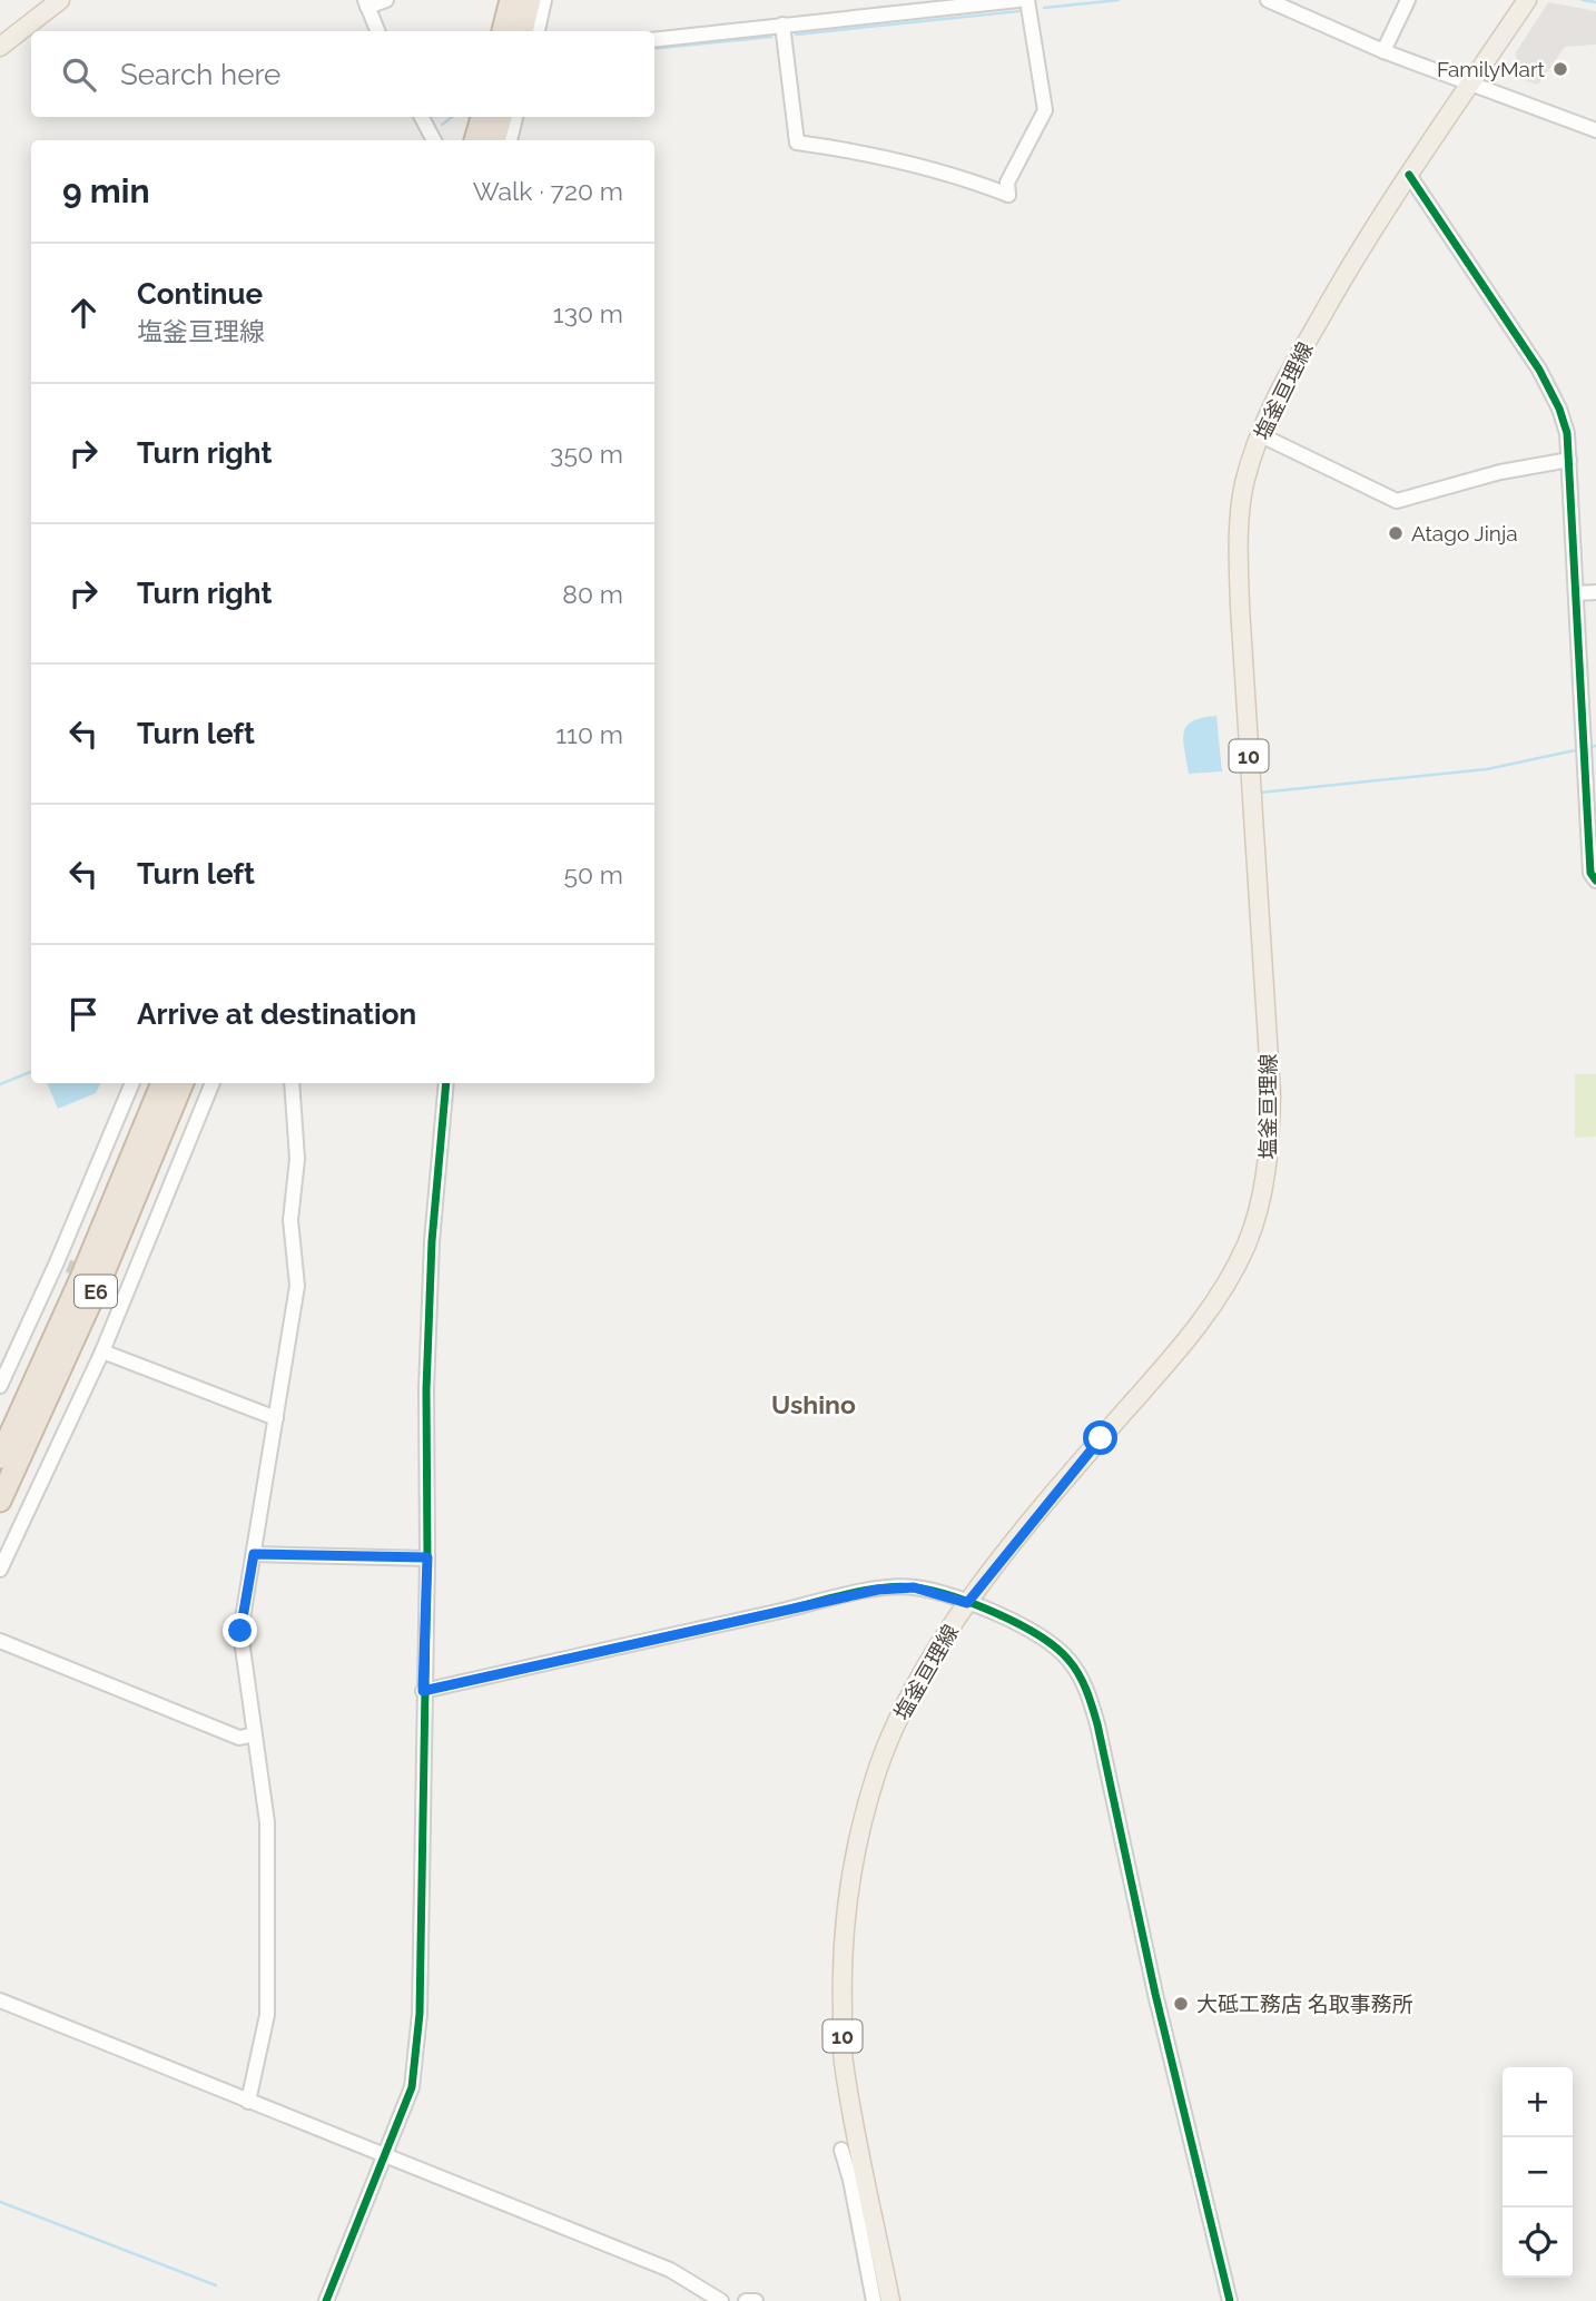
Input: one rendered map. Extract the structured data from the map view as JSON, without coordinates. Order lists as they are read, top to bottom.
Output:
{
  "streets": {
    "highway": ["E6"],
    "main road": ["塩釜亘理線", "10"]
  },
  "districts": ["Ushino"],
  "places": ["FamilyMart", "Atago Jinja", "大砥工務店 名取事務所"],
  "page": {
    "search": "Search here",
    "heading": ["9 min", "Walk · 720 m"],
    "list": [
      ["Continue", "塩釜亘理線", "130 m"],
      ["Turn right", "350 m"],
      ["Turn right", "80 m"],
      ["Turn left", "110 m"],
      ["Turn left", "50 m"],
      "Arrive at destination"
    ],
    "map_buttons": ["+", "−"]
  }
}
